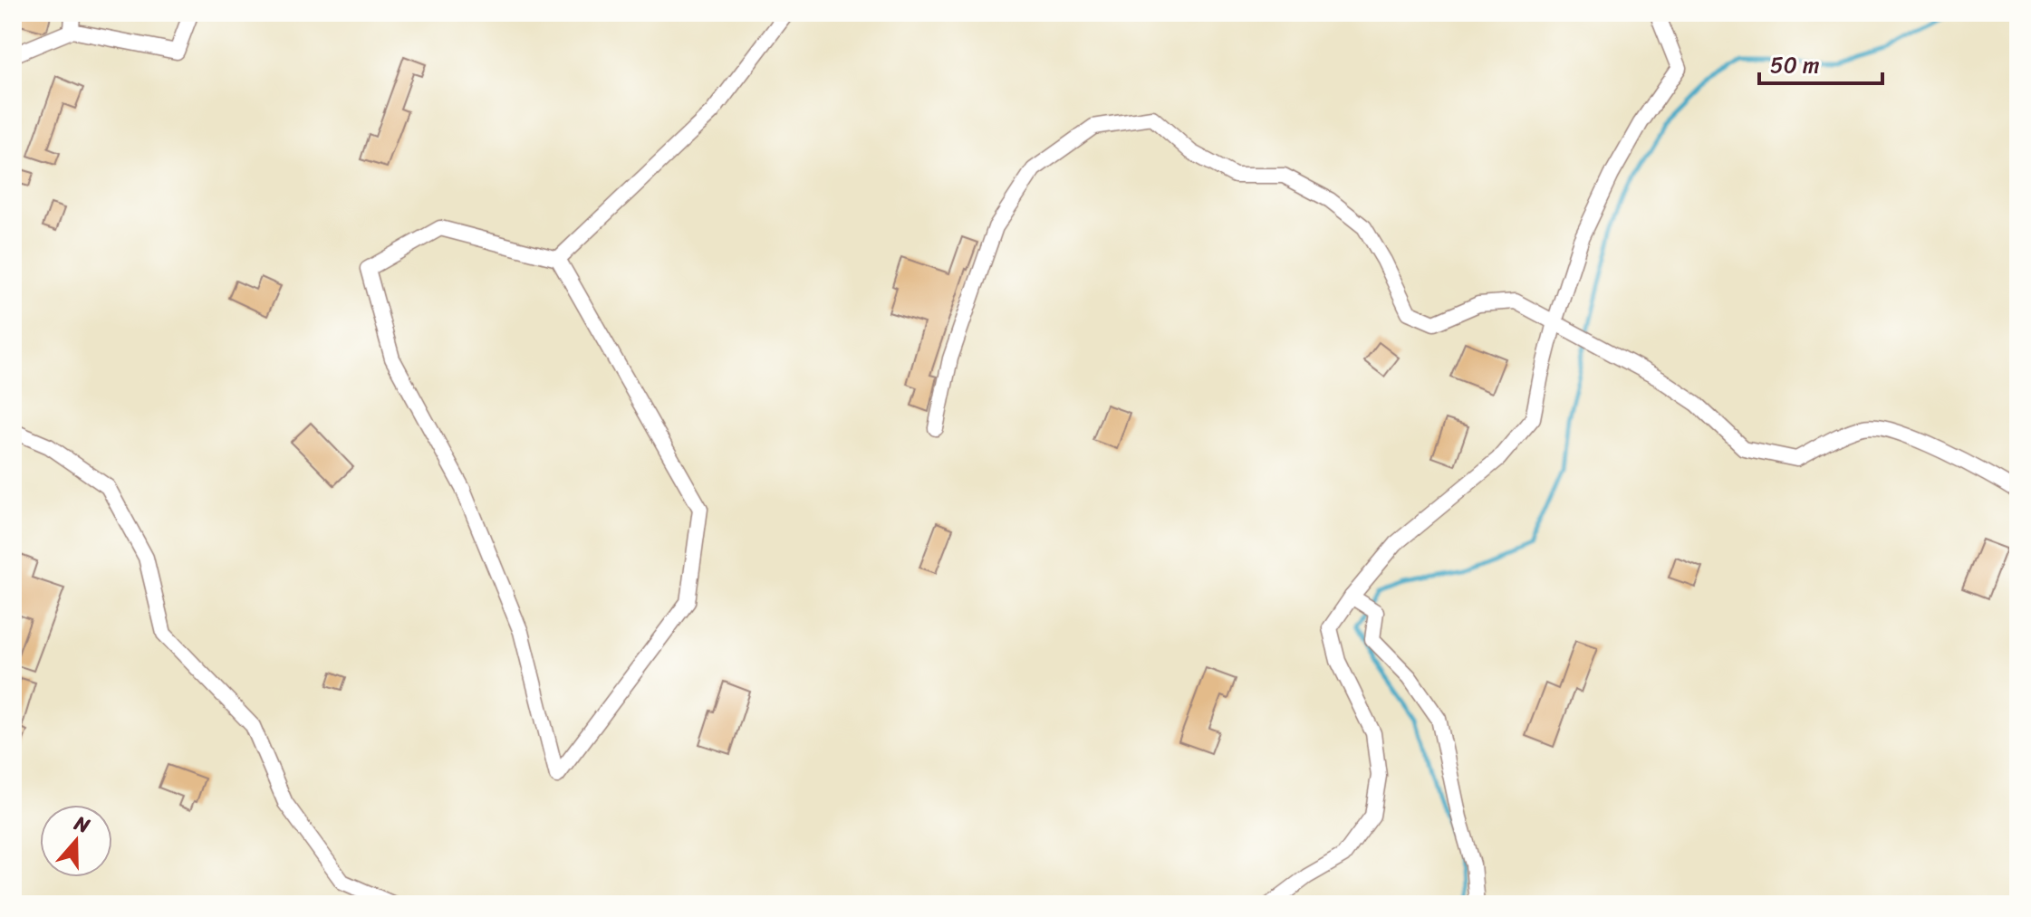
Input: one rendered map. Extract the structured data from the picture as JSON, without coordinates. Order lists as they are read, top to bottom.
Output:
{
  "scale_bar": "50 m",
  "north": "top"
}
